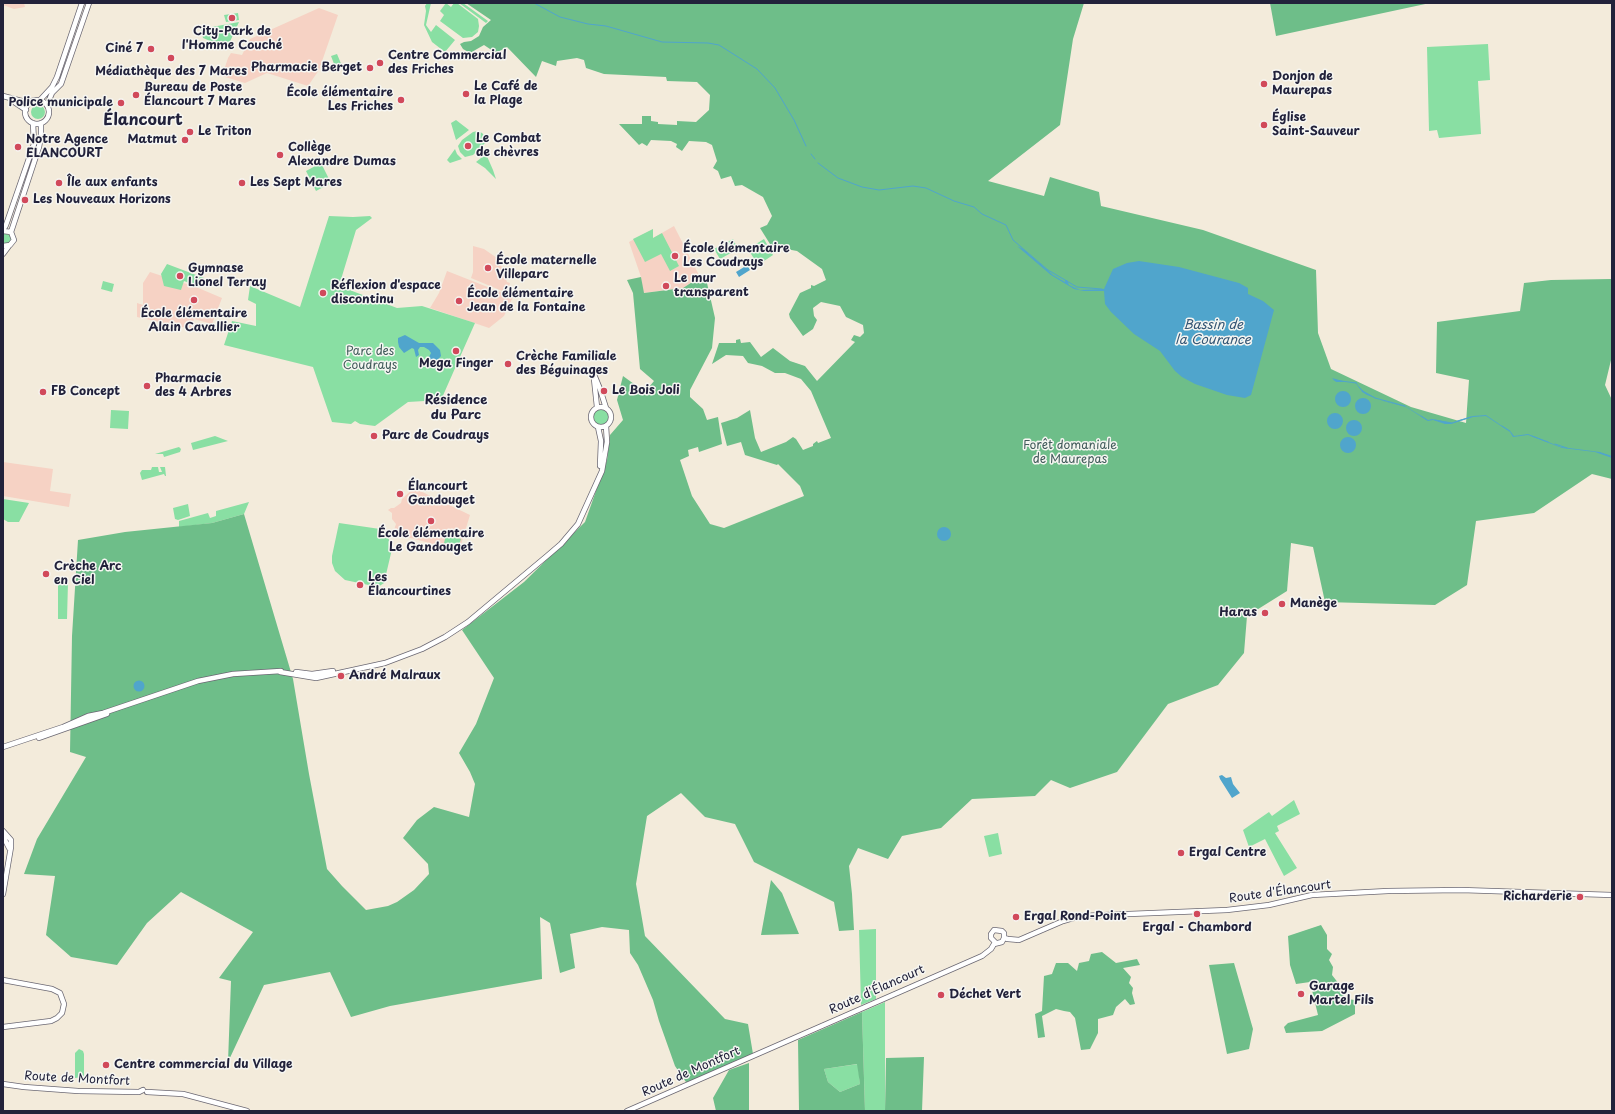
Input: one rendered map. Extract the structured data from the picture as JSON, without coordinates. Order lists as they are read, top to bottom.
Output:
{
  "streets": {
    "street": ["Route d'Élancourt", "Route de Montfort"]
  },
  "crossings": [
    ["Route d'Élancourt", "Route de Montfort"]
  ],
  "districts": ["Élancourt", "Résidence du Parc"],
  "water": ["Bassin de la Courance"],
  "parks": ["Parc des Coudrays", "Forêt domaniale de Maurepas"],
  "places": [
    "City-Park de l'Homme Couché",
    "Ciné 7",
    "Médiathèque des 7 Mares",
    "Centre Commercial des Friches",
    "Pharmacie Berget",
    "Donjon de Maurepas",
    "Le Café de la Plage",
    "Bureau de Poste Élancourt 7 Mares",
    "École élémentaire Les Friches",
    "Police municipale",
    "Église Saint-Sauveur",
    "Le Triton",
    "Matmut",
    "Le Combat de chèvres",
    "Notre Agence ELANCOURT",
    "Collège Alexandre Dumas",
    "Île aux enfants",
    "Les Sept Mares",
    "Les Nouveaux Horizons",
    "École élémentaire Les Coudrays",
    "École maternelle Villeparc",
    "Gymnase Lionel Terray",
    "Le mur transparent",
    "Réflexion d'espace discontinu",
    "École élémentaire Alain Cavallier",
    "École élémentaire Jean de la Fontaine",
    "Mega Finger",
    "Crèche Familiale des Béguinages",
    "Pharmacie des 4 Arbres",
    "Le Bois Joli",
    "FB Concept",
    "Parc de Coudrays",
    "Élancourt Gandouget",
    "École élémentaire Le Gandouget",
    "Crèche Arc en Ciel",
    "Les Élancourtines",
    "Manège",
    "Haras",
    "André Malraux",
    "Ergal Centre",
    "Richarderie",
    "Ergal - Chambord",
    "Ergal Rond-Point",
    "Garage Martel Fils",
    "Déchet Vert",
    "Centre commercial du Village"
  ]
}
